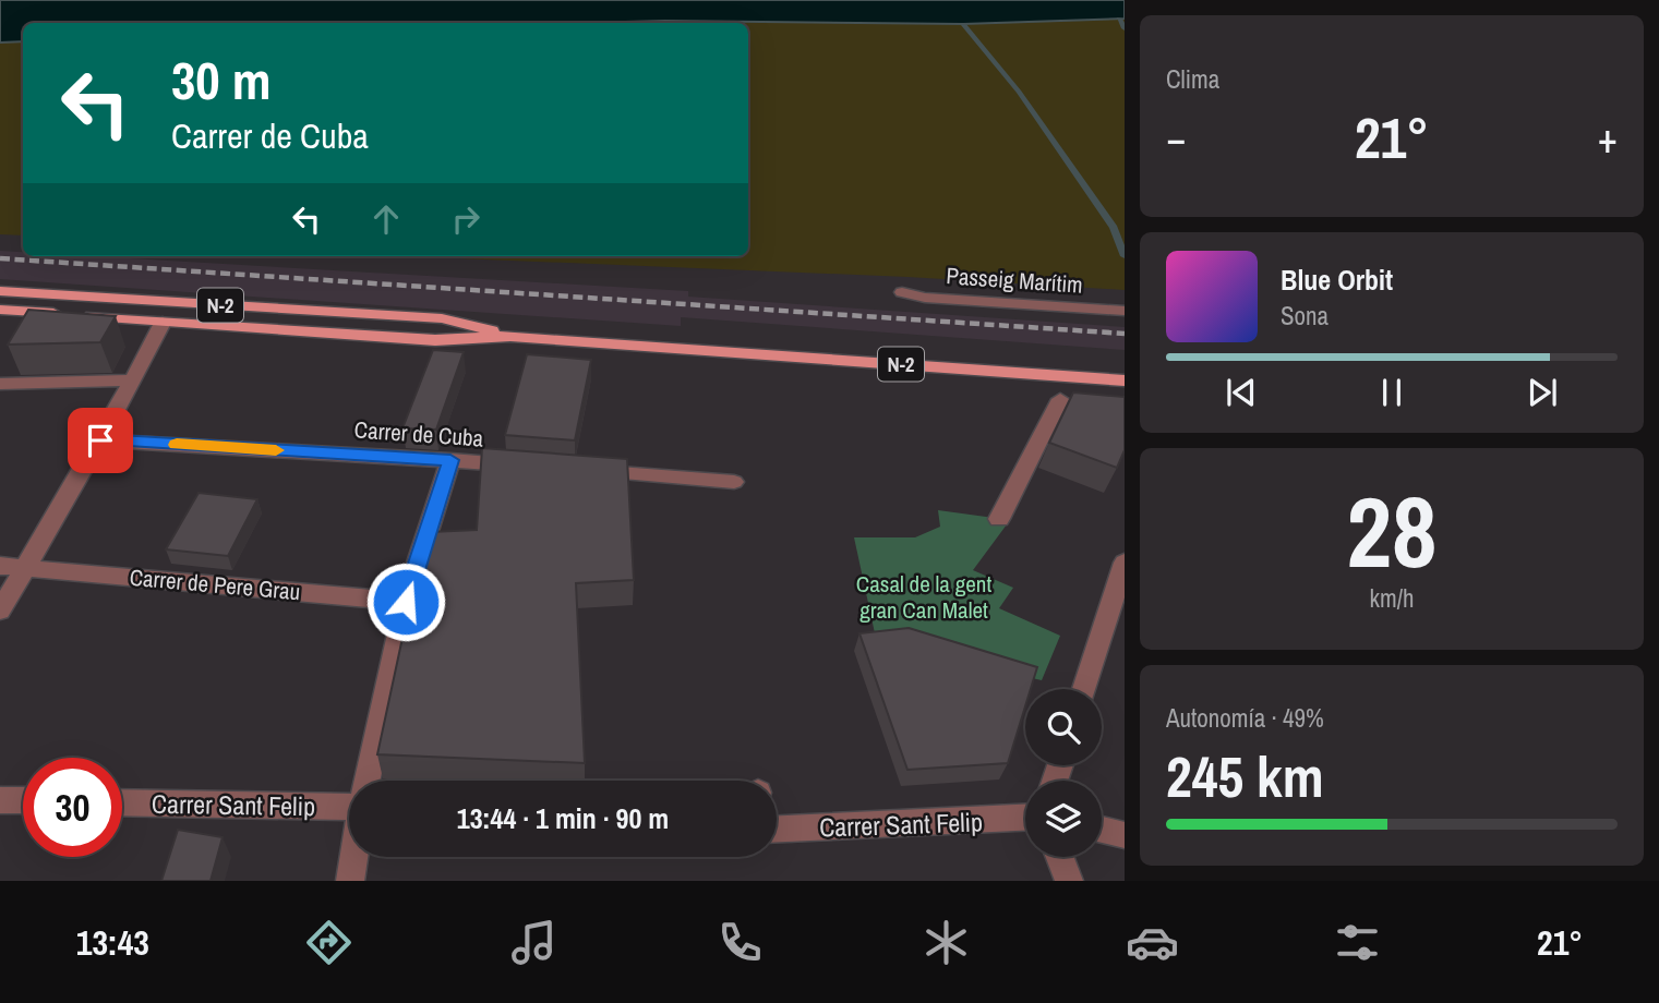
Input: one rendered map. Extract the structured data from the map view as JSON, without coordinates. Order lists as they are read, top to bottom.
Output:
{
  "streets": {
    "main road": ["N-2"],
    "street": [
      "Passeig Marítim",
      "Carrer de Cuba",
      "Carrer de Pere Grau",
      "Carrer Sant Felip"
    ]
  },
  "parks": ["Casal de la gent gran Can Malet"],
  "page": {
    "tile": [
      "Clima",
      ["28", "km/h"],
      ["Autonomía · 49%", "245 km"]
    ],
    "turn": ["30 m", "Carrer de Cuba"],
    "heat": ["−", "21°", "+"],
    "song": ["Blue Orbit", "Sona"],
    "limit": "30",
    "trip": "13:44 · 1 min · 90 m",
    "tabs": ["13:43", "21°"]
  }
}
